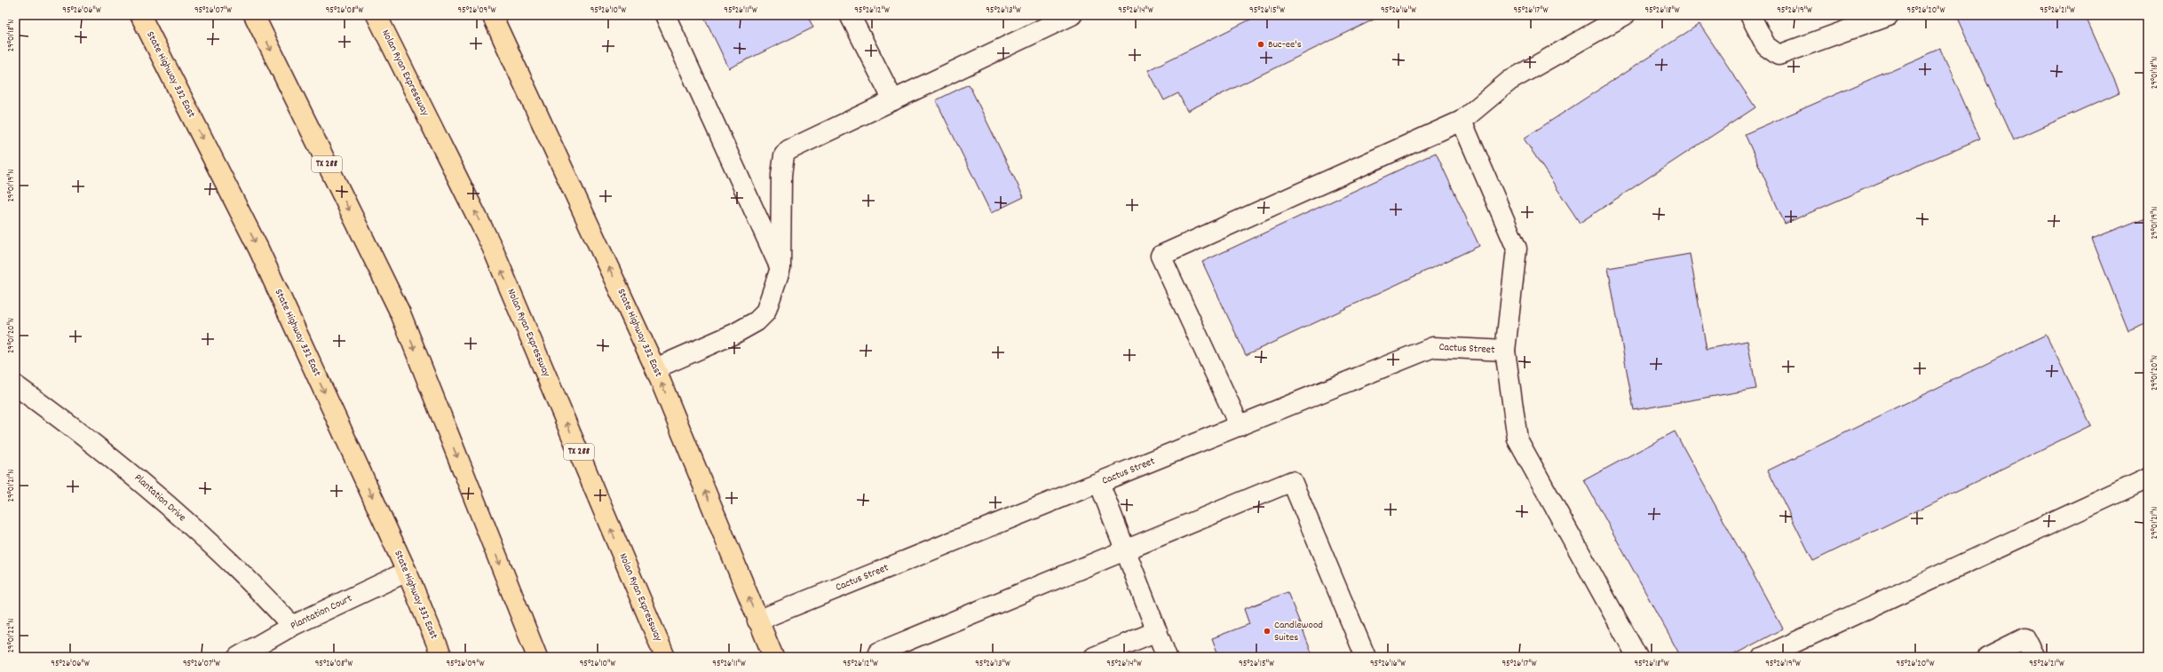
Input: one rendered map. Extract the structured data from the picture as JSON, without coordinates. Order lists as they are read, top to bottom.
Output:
{
  "streets": {
    "main road": ["Nolan Ryan Expressway", "State Highway 332 East", "TX 288"],
    "street": ["Cactus Street", "Plantation Drive", "Plantation Court"]
  },
  "crossings": [
    ["State Highway 332 East", "Cactus Street"],
    ["State Highway 332 East", "Plantation Court"],
    ["Plantation Drive", "Plantation Court"]
  ],
  "places": ["Buc-ee's", "Candlewood Suites"],
  "coordinates": [
    "95°26'06\"W",
    "95°26'07\"W",
    "95°26'08\"W",
    "95°26'09\"W",
    "95°26'10\"W",
    "95°26'11\"W",
    "95°26'12\"W",
    "95°26'13\"W",
    "95°26'14\"W",
    "95°26'15\"W",
    "95°26'16\"W",
    "95°26'17\"W",
    "95°26'18\"W",
    "95°26'19\"W",
    "95°26'20\"W",
    "95°26'21\"W",
    "29°01'18\"N",
    "29°01'19\"N",
    "29°01'20\"N",
    "29°01'21\"N",
    "29°01'22\"N"
  ]
}
